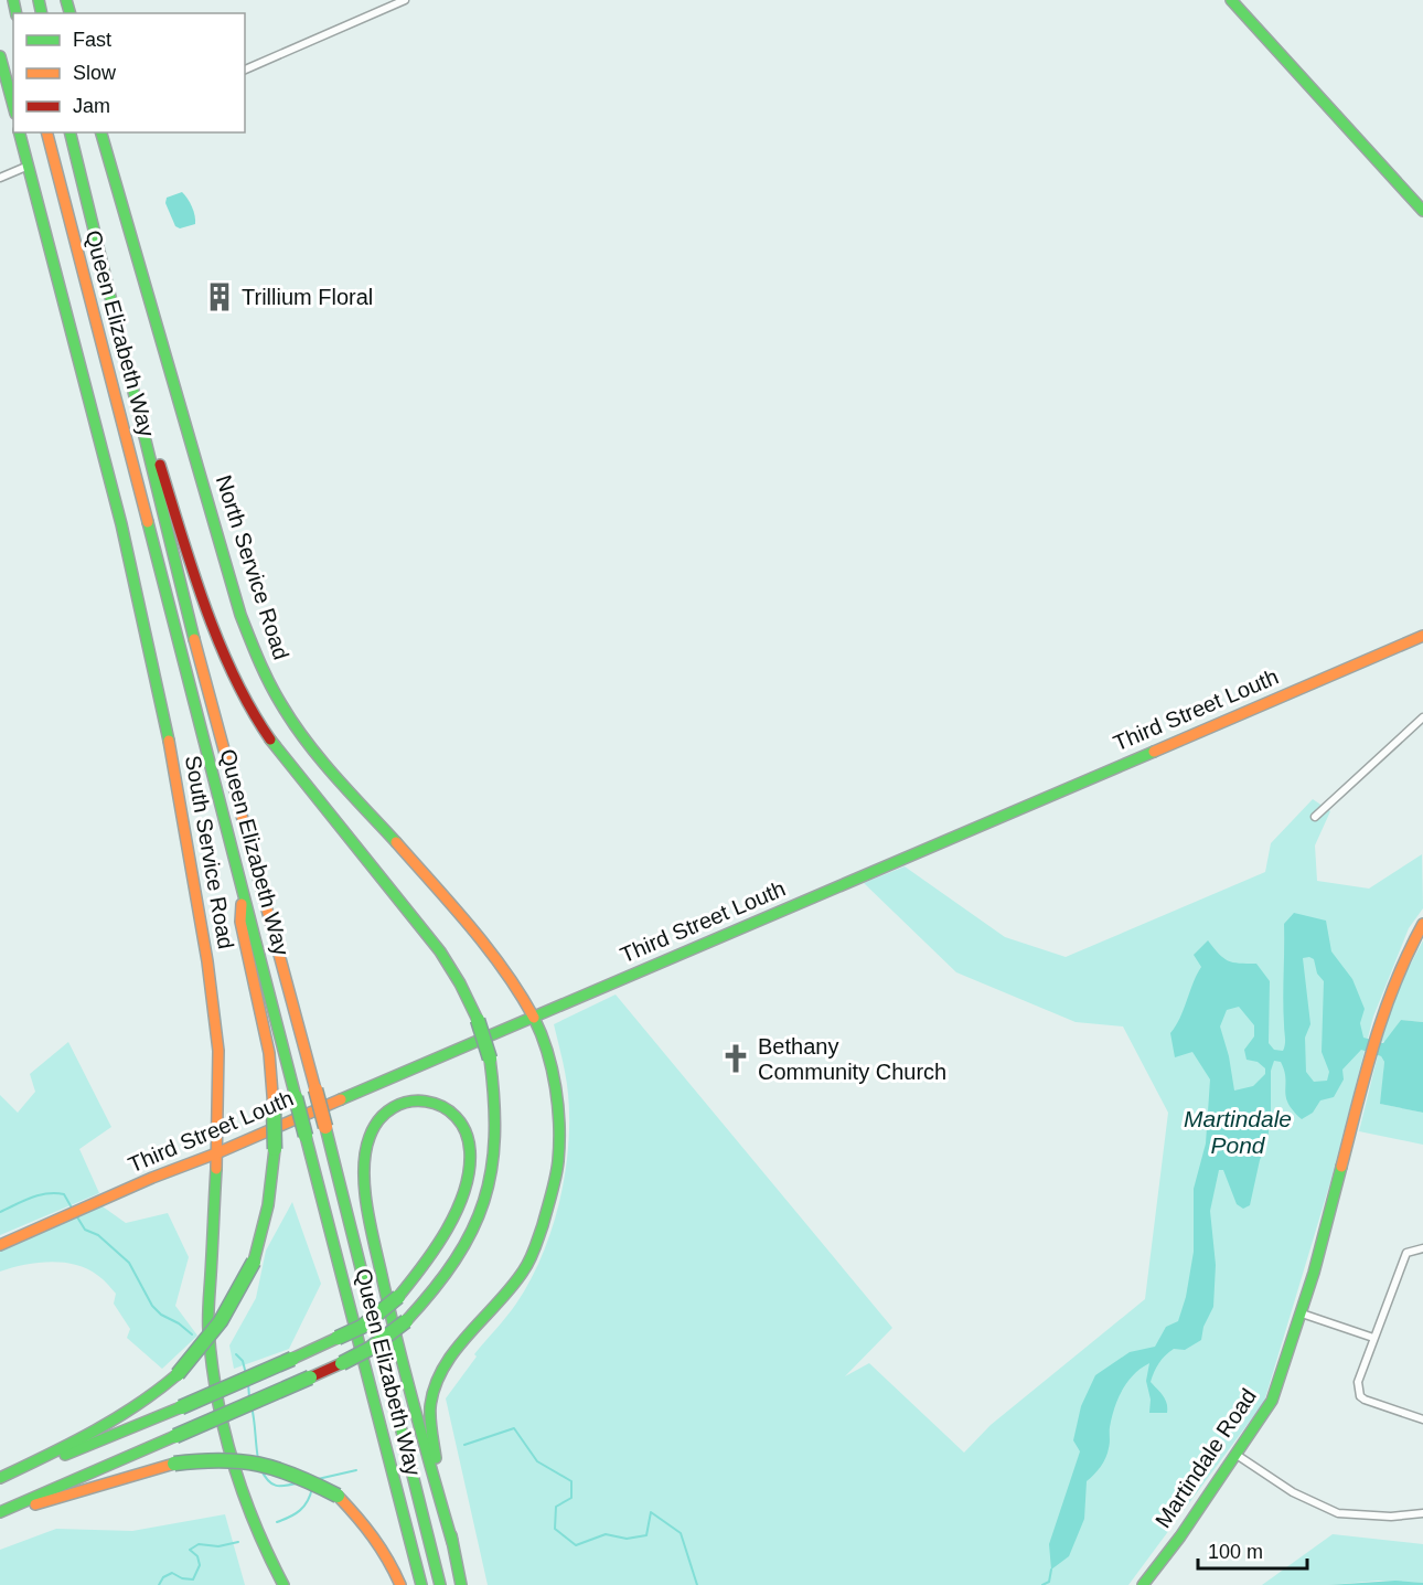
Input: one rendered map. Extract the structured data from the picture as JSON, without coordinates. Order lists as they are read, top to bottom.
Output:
{
  "streets": {
    "main road": [
      "Queen Elizabeth Way",
      "North Service Road",
      "Third Street Louth",
      "South Service Road",
      "Martindale Road"
    ]
  },
  "crossings": [
    ["North Service Road", "Third Street Louth"],
    ["Third Street Louth", "South Service Road"]
  ],
  "water": ["Martindale Pond"],
  "places": {
    "building": ["Trillium Floral"],
    "church": ["Bethany Community Church"]
  },
  "legend": ["Fast", "Slow", "Jam"],
  "scale_bar": "100 m"
}
